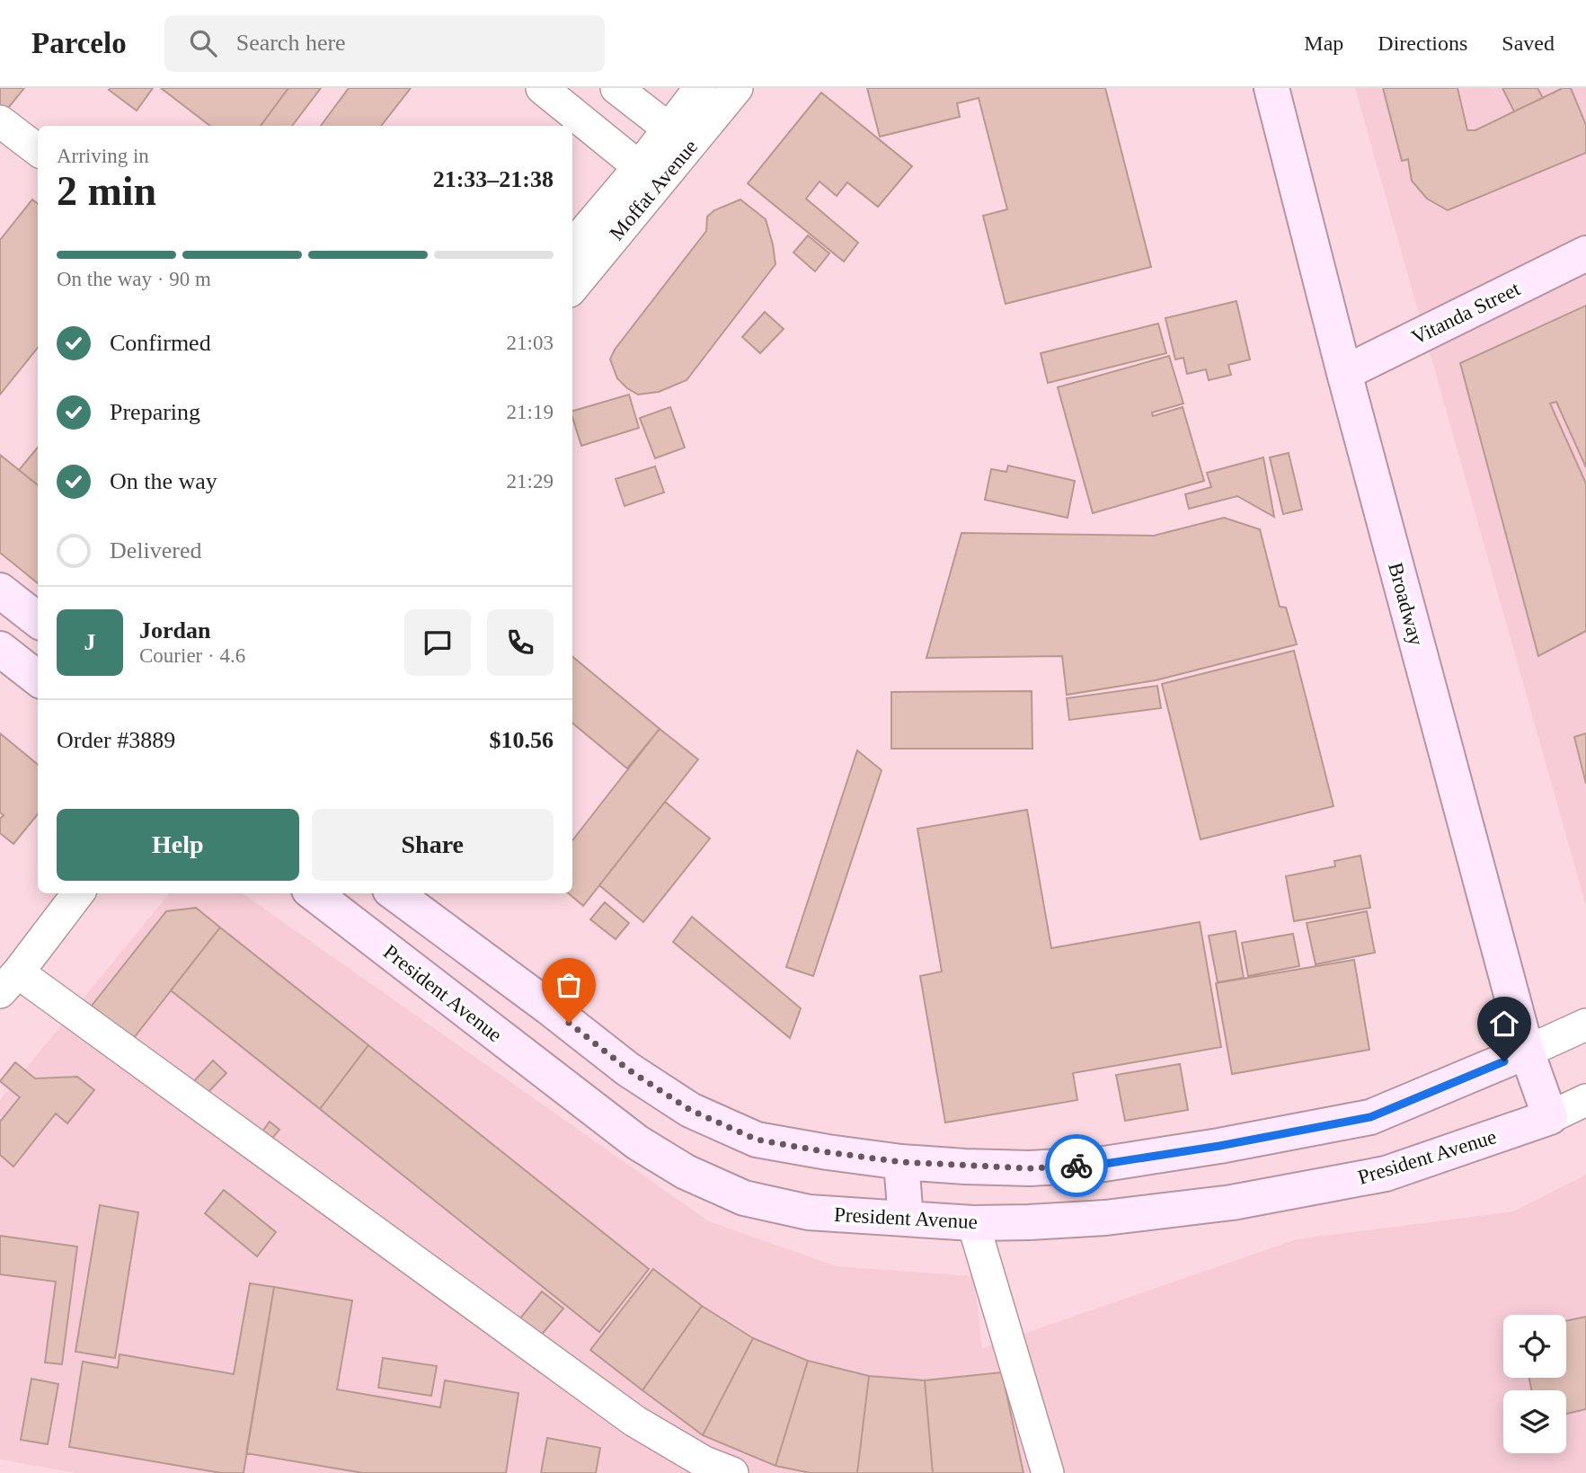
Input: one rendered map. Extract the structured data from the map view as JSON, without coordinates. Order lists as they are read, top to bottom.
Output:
{
  "streets": {
    "main road": ["Vitanda Street", "Broadway", "President Avenue"],
    "street": ["Moffat Avenue"]
  },
  "crossings": [
    ["Vitanda Street", "Broadway"],
    ["Broadway", "President Avenue"]
  ],
  "page": {
    "header": "Parcelo",
    "search": "Search here",
    "nav": ["Map", "Directions", "Saved"],
    "heading": ["2 min", "Arriving in", "21:33–21:38"],
    "panel": [
      "Jordan",
      "Courier · 4.6",
      "Order #3889",
      "$10.56"
    ],
    "bar": "On the way · 90 m",
    "list": [
      ["Confirmed", "21:03"],
      ["Preparing", "21:19"],
      ["On the way", "21:29"],
      "Delivered"
    ],
    "round": "J",
    "buttons": ["Help", "Share"]
  }
}
